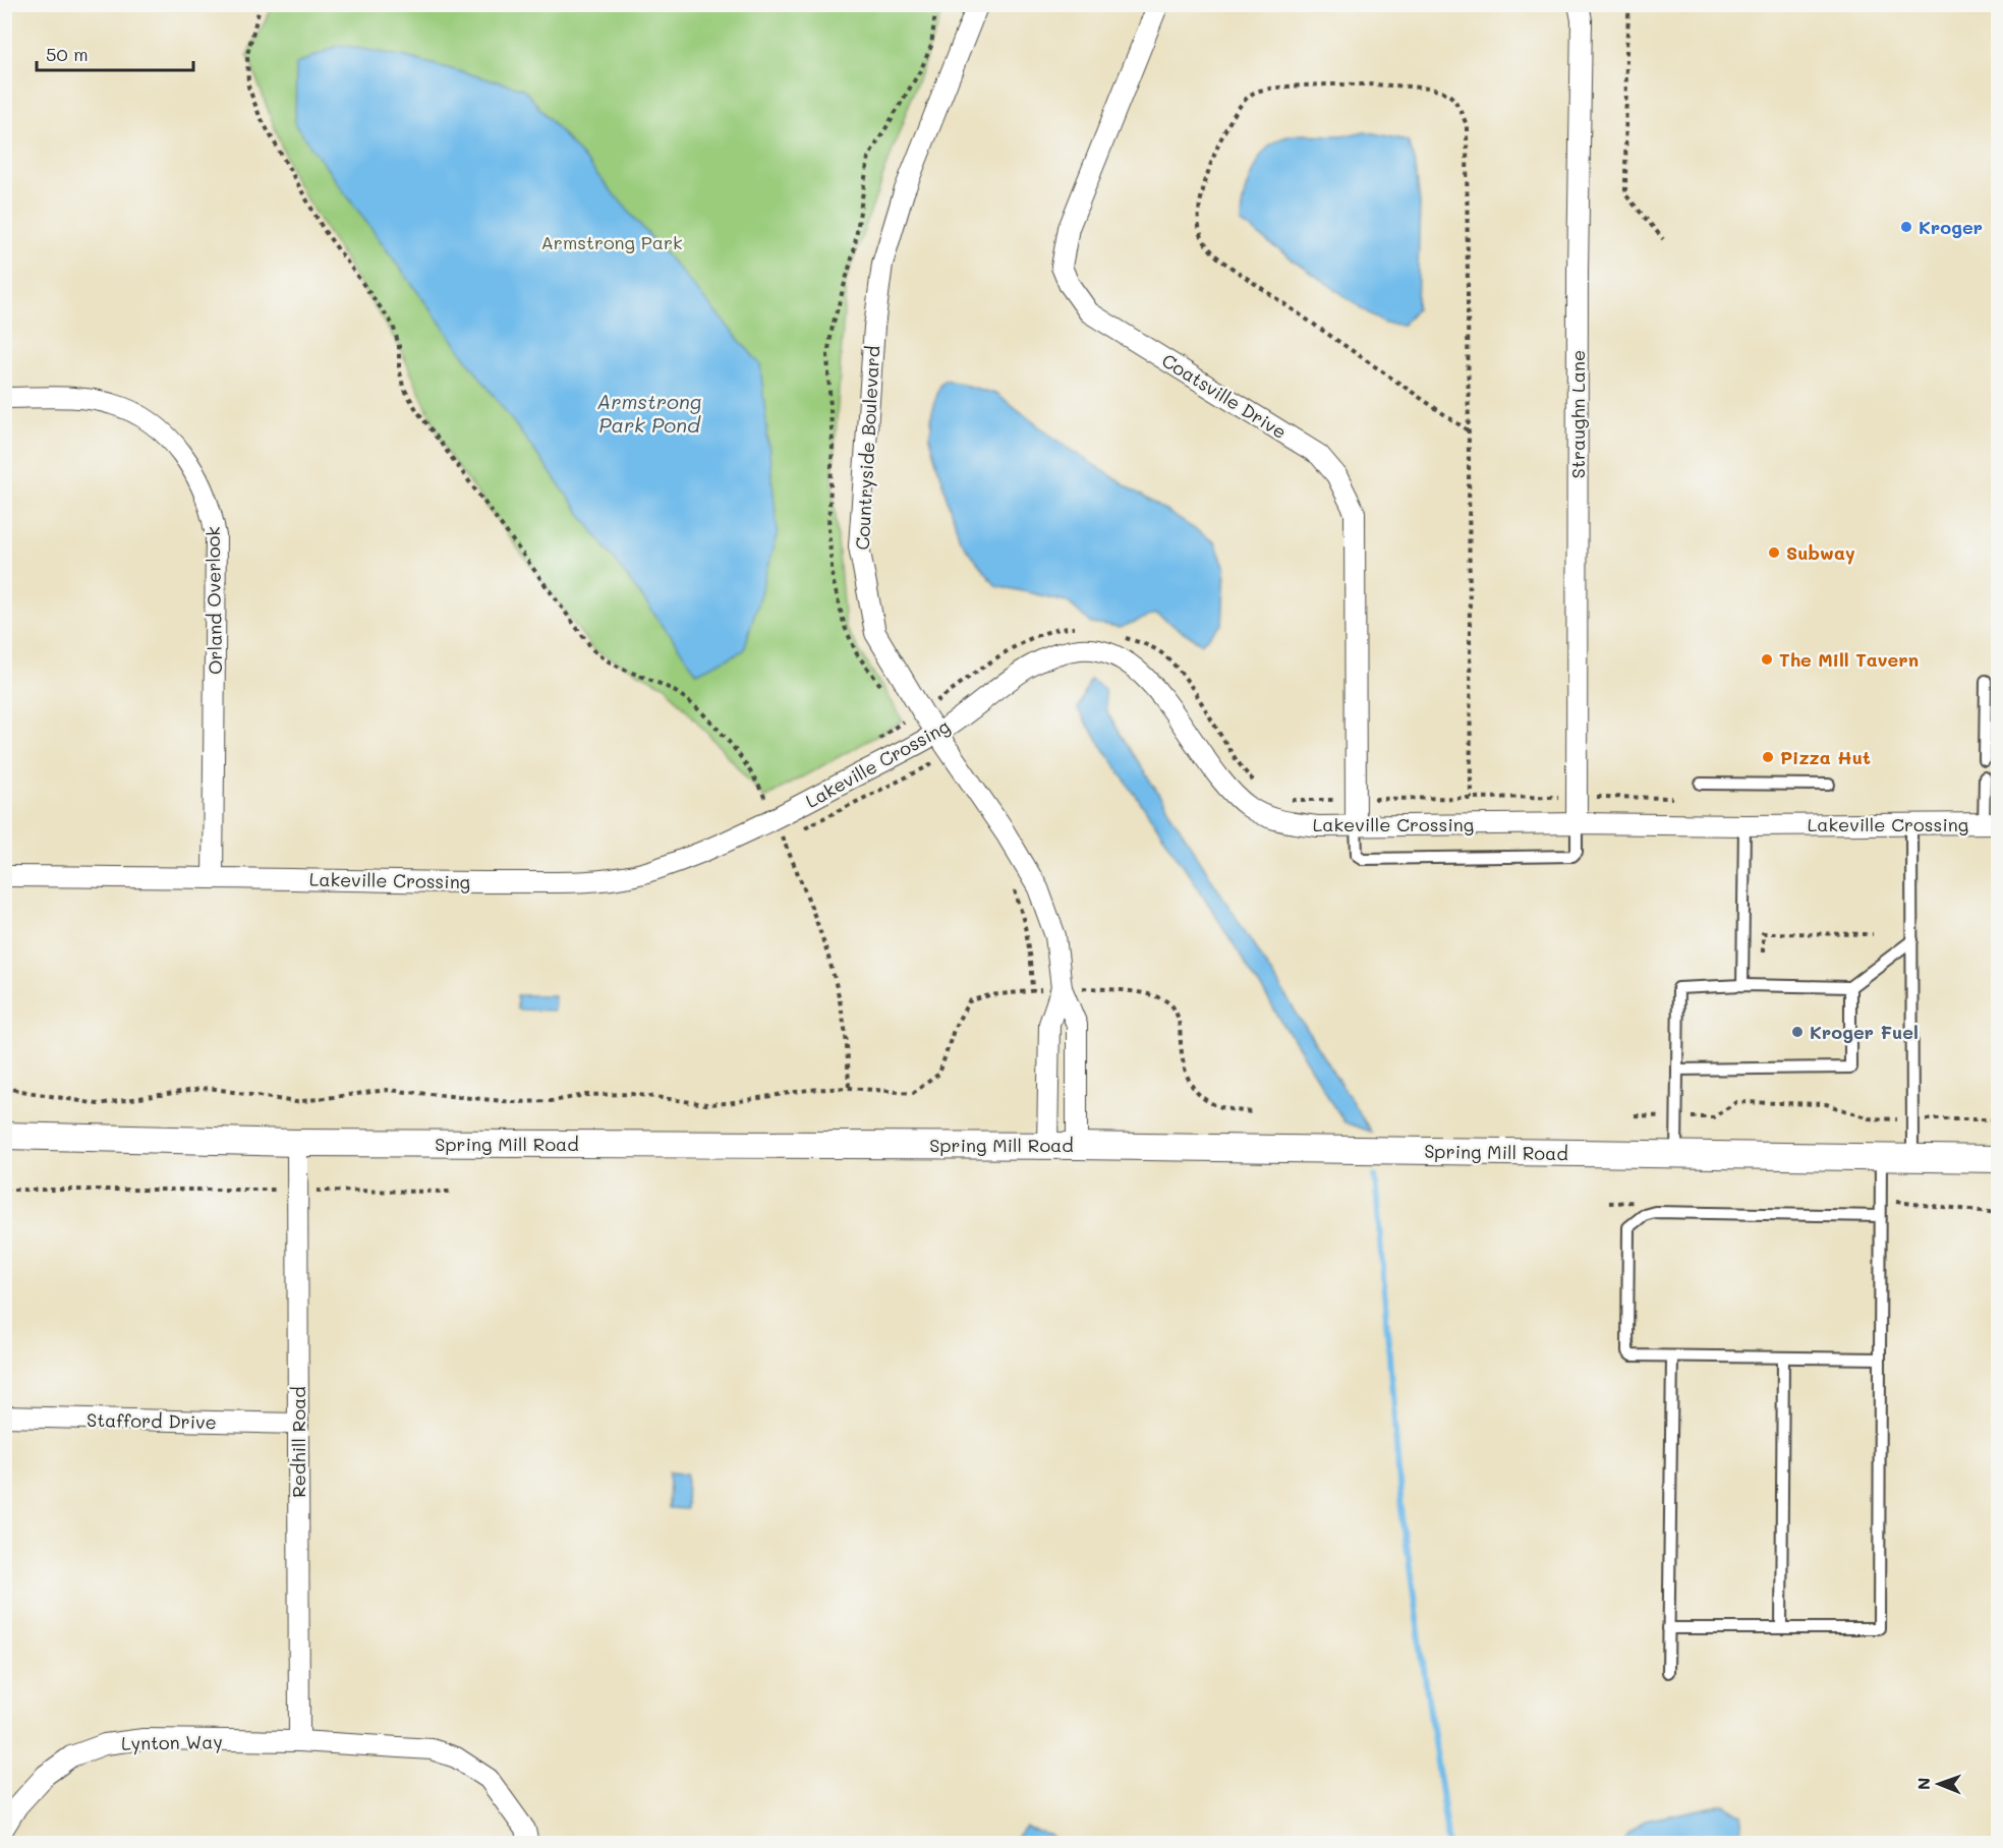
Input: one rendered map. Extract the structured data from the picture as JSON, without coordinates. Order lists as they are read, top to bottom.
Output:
{
  "streets": {
    "street": [
      "Coatsville Drive",
      "Straughn Lane",
      "Countryside Boulevard",
      "Orland Overlook",
      "Lakeville Crossing",
      "Spring Mill Road",
      "Stafford Drive",
      "Redhill Road",
      "Lynton Way"
    ]
  },
  "crossings": [
    ["Coatsville Drive", "Lakeville Crossing"],
    ["Straughn Lane", "Lakeville Crossing"],
    ["Countryside Boulevard", "Lakeville Crossing"],
    ["Countryside Boulevard", "Spring Mill Road"],
    ["Orland Overlook", "Lakeville Crossing"],
    ["Spring Mill Road", "Redhill Road"],
    ["Stafford Drive", "Redhill Road"],
    ["Redhill Road", "Lynton Way"]
  ],
  "water": ["Armstrong Park Pond"],
  "parks": ["Armstrong Park"],
  "places": [
    "Kroger",
    "Subway",
    "The Mill Tavern",
    "Pizza Hut",
    "Kroger Fuel"
  ],
  "scale_bar": "50 m",
  "north": "left"
}
